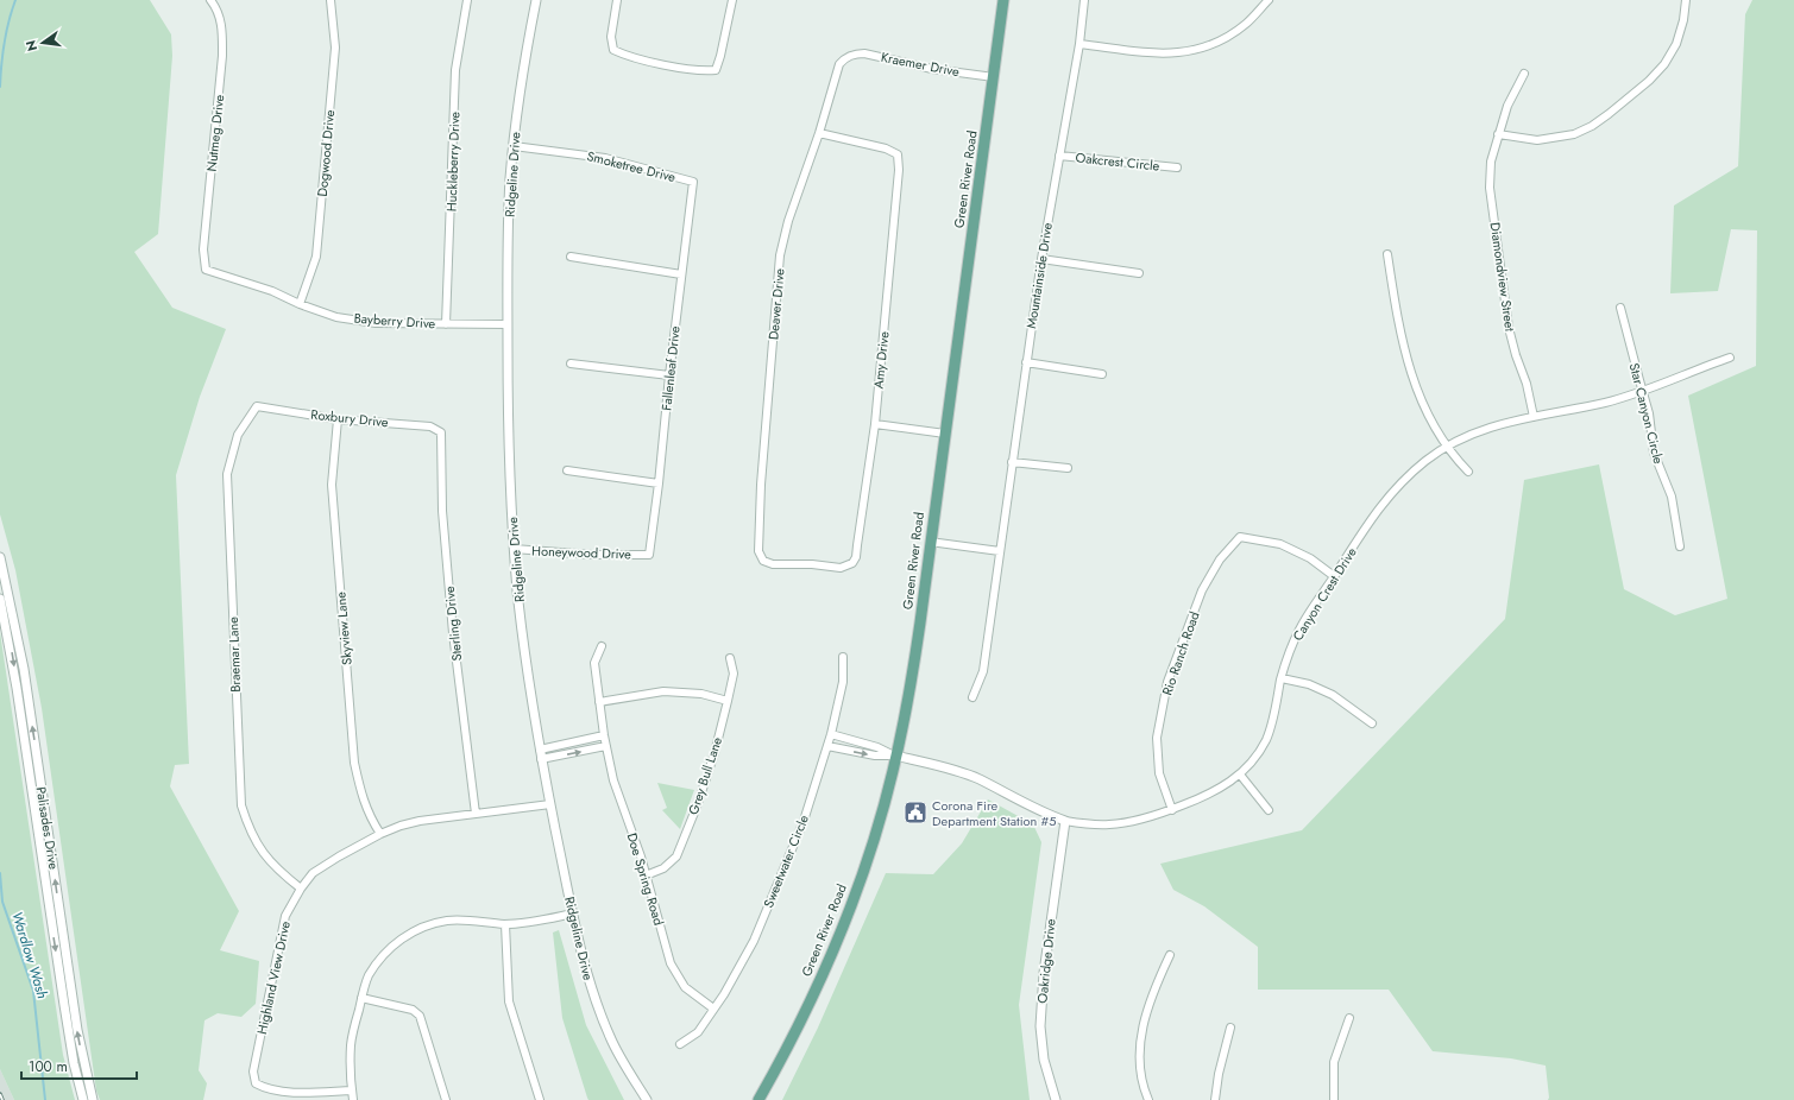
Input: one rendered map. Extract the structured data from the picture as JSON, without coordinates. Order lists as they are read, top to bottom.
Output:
{
  "streets": {
    "main road": ["Green River Road"],
    "street": [
      "Kraemer Drive",
      "Nutmeg Drive",
      "Dogwood Drive",
      "Huckleberry Drive",
      "Oakcrest Circle",
      "Smoketree Drive",
      "Ridgeline Drive",
      "Mountainside Drive",
      "Diamondview Street",
      "Deaver Drive",
      "Bayberry Drive",
      "Amy Drive",
      "Fallenleaf Drive",
      "Star Canyon Circle",
      "Roxbury Drive",
      "Honeywood Drive",
      "Canyon Crest Drive",
      "Sterling Drive",
      "Skyview Lane",
      "Rio Ranch Road",
      "Braemar Lane",
      "Grey Bull Lane",
      "Palisades Drive",
      "Sweetwater Circle",
      "Doe Spring Road",
      "Oakridge Drive",
      "Highland View Drive"
    ]
  },
  "crossings": [
    ["Kraemer Drive", "Green River Road"],
    ["Kraemer Drive", "Deaver Drive"],
    ["Nutmeg Drive", "Bayberry Drive"],
    ["Dogwood Drive", "Bayberry Drive"],
    ["Huckleberry Drive", "Bayberry Drive"],
    ["Oakcrest Circle", "Mountainside Drive"],
    ["Smoketree Drive", "Ridgeline Drive"],
    ["Smoketree Drive", "Fallenleaf Drive"],
    ["Ridgeline Drive", "Bayberry Drive"],
    ["Ridgeline Drive", "Honeywood Drive"],
    ["Ridgeline Drive", "Highland View Drive"],
    ["Green River Road", "Canyon Crest Drive"],
    ["Diamondview Street", "Canyon Crest Drive"],
    ["Deaver Drive", "Amy Drive"],
    ["Fallenleaf Drive", "Honeywood Drive"],
    ["Star Canyon Circle", "Canyon Crest Drive"],
    ["Roxbury Drive", "Sterling Drive"],
    ["Roxbury Drive", "Skyview Lane"],
    ["Roxbury Drive", "Braemar Lane"],
    ["Canyon Crest Drive", "Rio Ranch Road"],
    ["Canyon Crest Drive", "Sweetwater Circle"],
    ["Canyon Crest Drive", "Oakridge Drive"],
    ["Sterling Drive", "Highland View Drive"],
    ["Skyview Lane", "Highland View Drive"],
    ["Braemar Lane", "Highland View Drive"],
    ["Grey Bull Lane", "Doe Spring Road"],
    ["Sweetwater Circle", "Doe Spring Road"]
  ],
  "water": ["Wardlow Wash"],
  "places": {
    "public building": ["Corona Fire Department Station #5"]
  },
  "scale_bar": "100 m",
  "north": "left"
}
